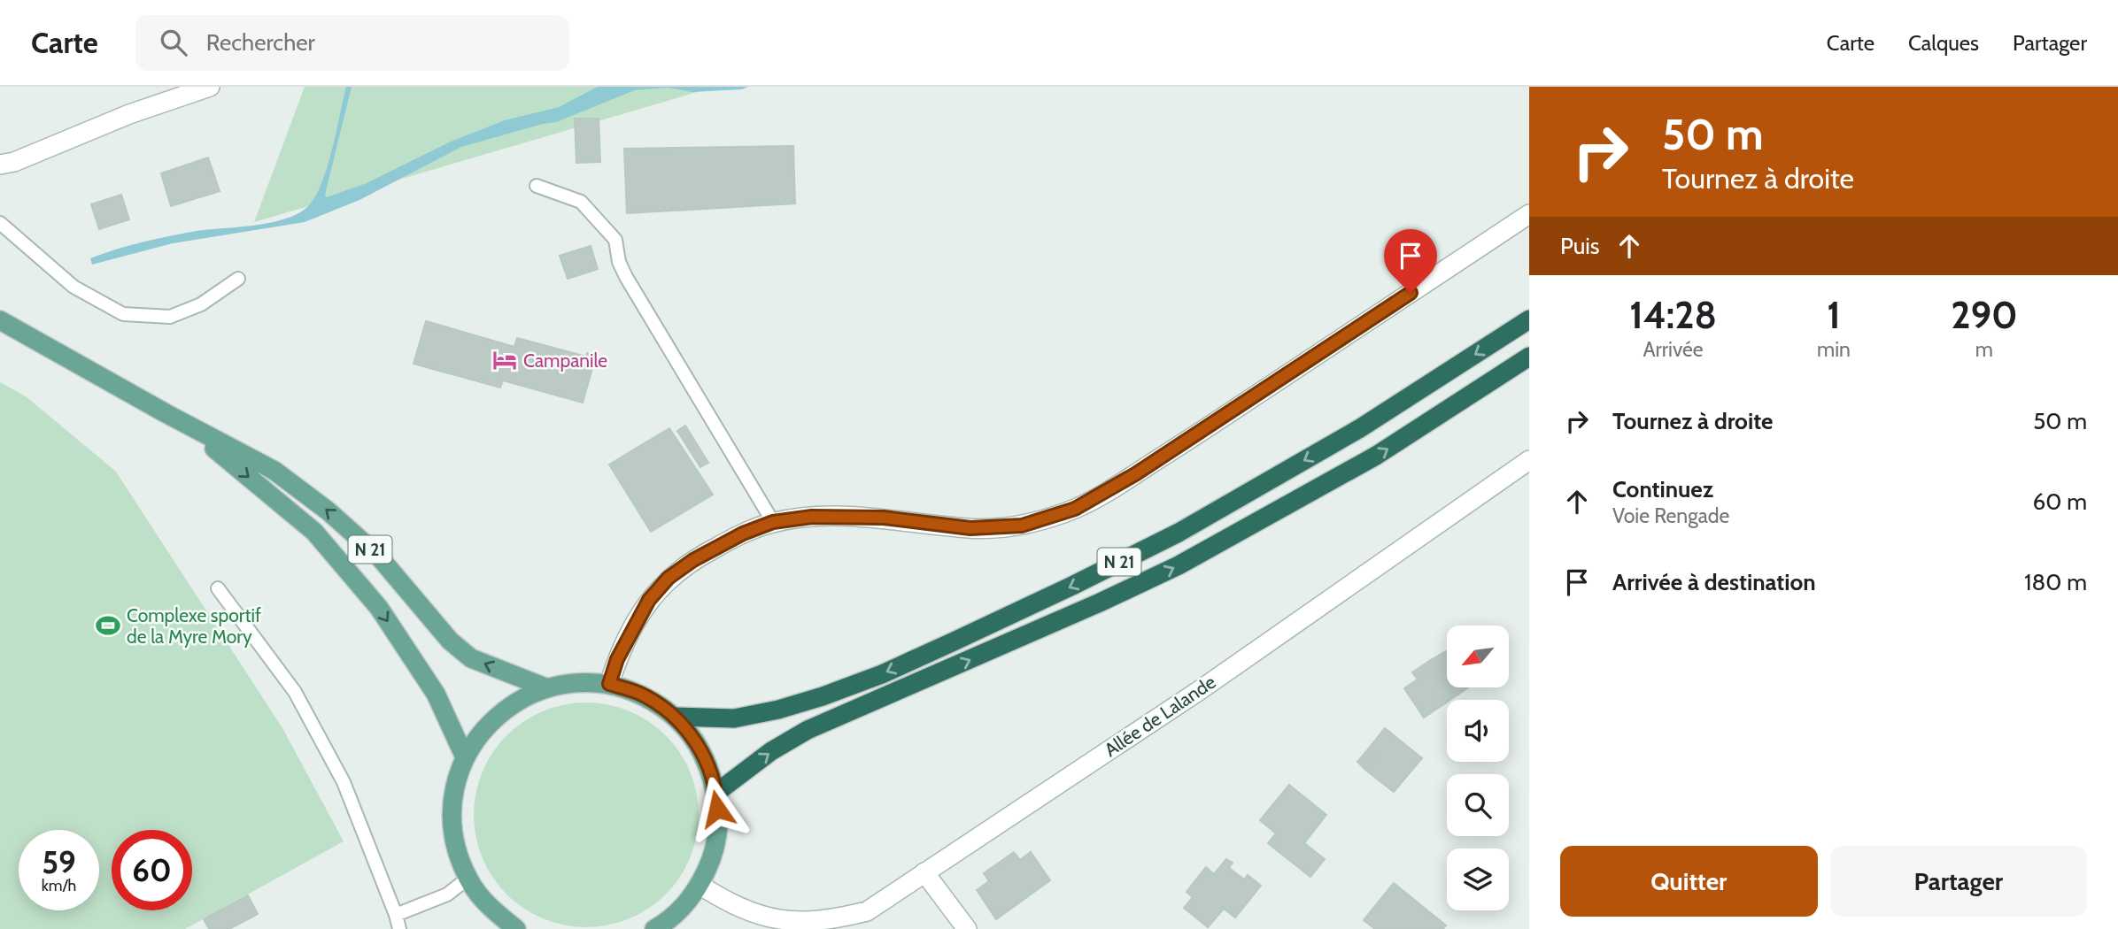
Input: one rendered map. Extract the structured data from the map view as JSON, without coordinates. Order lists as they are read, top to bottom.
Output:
{
  "streets": {
    "highway": ["N 21"],
    "street": ["Allée de Lalande"]
  },
  "places": {
    "hotel": ["Campanile"],
    "sports": ["Complexe sportif de la Myre Mory"]
  },
  "north": "bottom left",
  "page": {
    "header": "Carte",
    "search": "Rechercher",
    "nav": ["Carte", "Calques", "Partager"],
    "turn": ["50 m", "Tournez à droite"],
    "then": "Puis",
    "eta": [
      "14:28",
      "Arrivée",
      "1",
      "min",
      "290",
      "m"
    ],
    "list": [
      {
        "name": "Tournez à droite",
        "value": "50 m"
      },
      {
        "name": "Continuez",
        "note": "Voie Rengade",
        "value": "60 m"
      },
      {
        "name": "Arrivée à destination",
        "value": "180 m"
      }
    ],
    "speed": "59 km/h",
    "limit": "60",
    "buttons": ["Quitter", "Partager"]
  }
}
